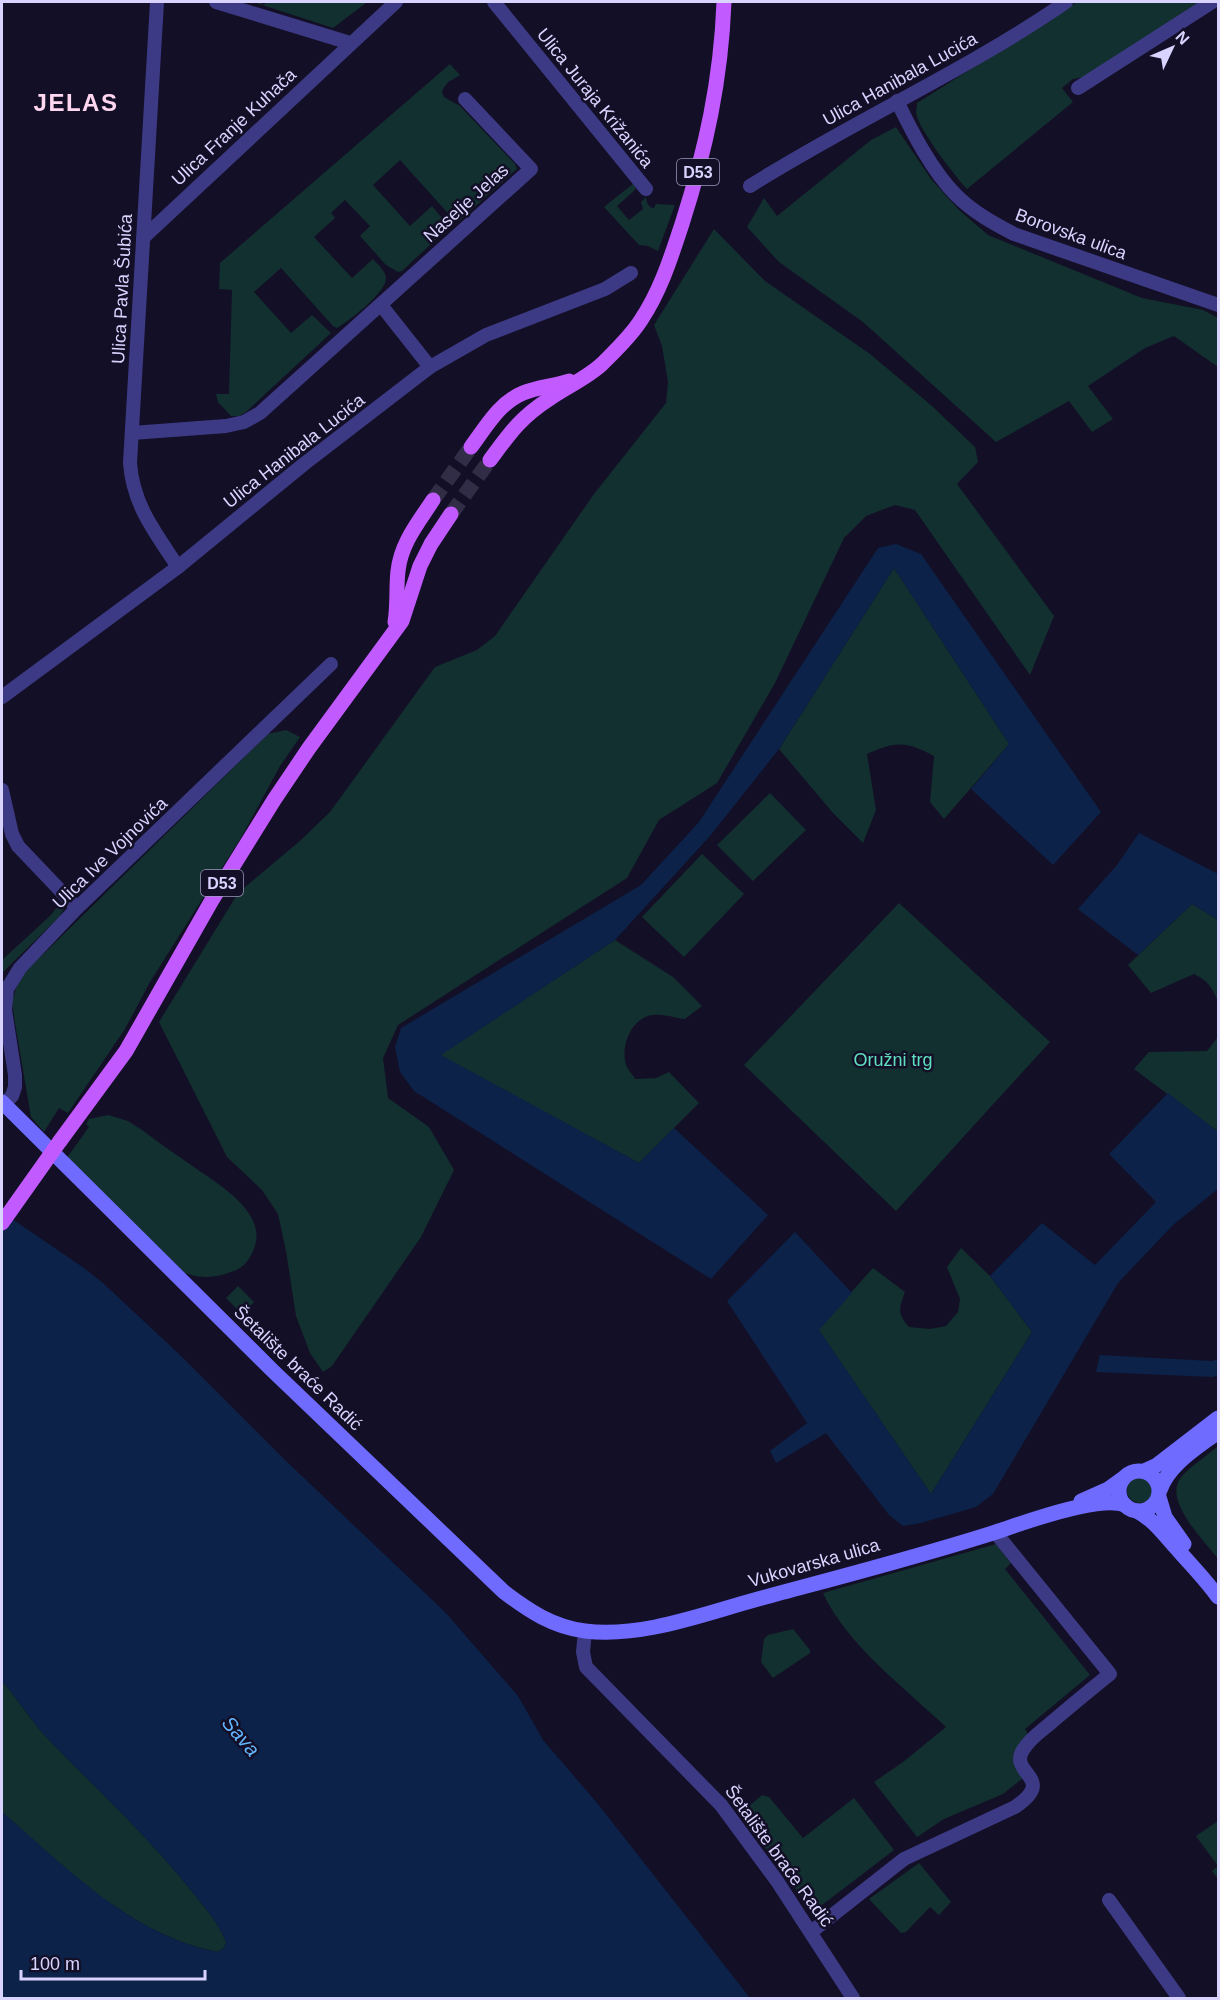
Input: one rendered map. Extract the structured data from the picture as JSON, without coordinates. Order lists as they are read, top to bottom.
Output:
{
  "streets": {
    "main road": ["D53", "Šetalište braće Radić", "Vukovarska ulica"],
    "street": [
      "Ulica Hanibala Lucića",
      "Ulica Juraja Križanića",
      "Ulica Franje Kuhača",
      "Naselje Jelas",
      "Borovska ulica",
      "Ulica Pavla Šubića",
      "Ulica Ive Vojnovića"
    ]
  },
  "crossings": [
    ["Ulica Hanibala Lucića", "Borovska ulica"],
    ["Ulica Hanibala Lucića", "Ulica Pavla Šubića"],
    ["Ulica Franje Kuhača", "Ulica Pavla Šubića"],
    ["Naselje Jelas", "Ulica Pavla Šubića"],
    ["Ulica Ive Vojnovića", "Šetalište braće Radić"],
    ["Šetalište braće Radić", "Vukovarska ulica"]
  ],
  "districts": ["JELAS"],
  "water": ["Sava"],
  "parks": ["Oružni trg"],
  "scale_bar": "100 m",
  "north": "top right"
}
